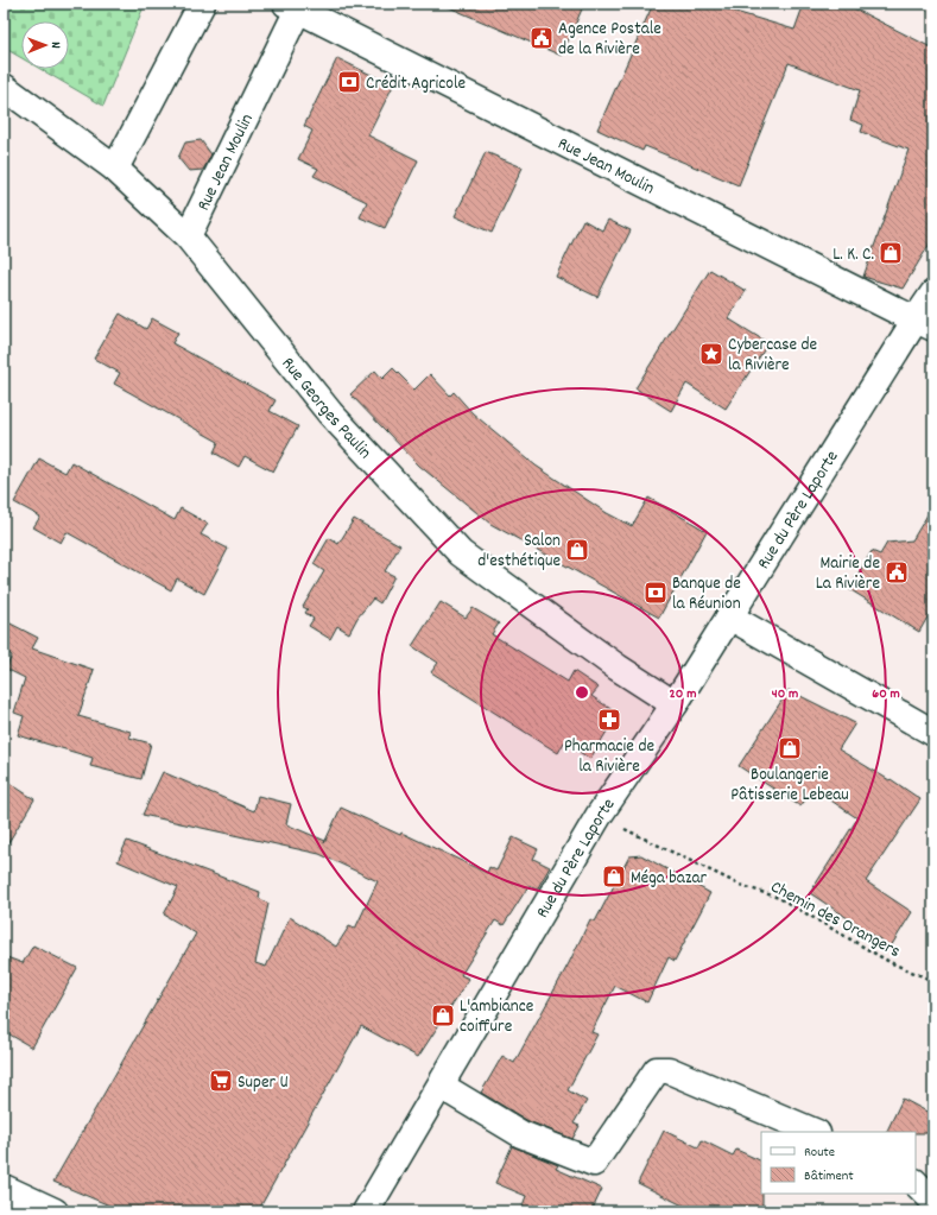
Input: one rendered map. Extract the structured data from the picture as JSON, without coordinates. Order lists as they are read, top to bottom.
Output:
{
  "streets": {
    "street": ["Rue Jean Moulin", "Rue Georges Paulin", "Rue du Père Laporte"],
    "path": ["Chemin des Orangers"]
  },
  "crossings": [
    ["Rue Jean Moulin", "Rue Georges Paulin"],
    ["Rue Jean Moulin", "Rue du Père Laporte"],
    ["Rue Georges Paulin", "Rue du Père Laporte"],
    ["Rue du Père Laporte", "Chemin des Orangers"]
  ],
  "places": {
    "public building": ["Agence Postale de la Rivière", "Mairie de La Rivière"],
    "bank": ["Crédit Agricole", "Banque de la Réunion"],
    "shop": [
      "L. K. C.",
      "Salon d'esthétique",
      "Boulangerie Pâtisserie Lebeau",
      "Méga bazar",
      "L'ambiance coiffure"
    ],
    "place": ["Cybercase de la Rivière"],
    "pharmacy": ["Pharmacie de la Rivière"],
    "supermarket": ["Super U"]
  },
  "legend": ["Route", "Bâtiment"],
  "north": "right",
  "rings": ["20 m", "40 m", "60 m"]
}
